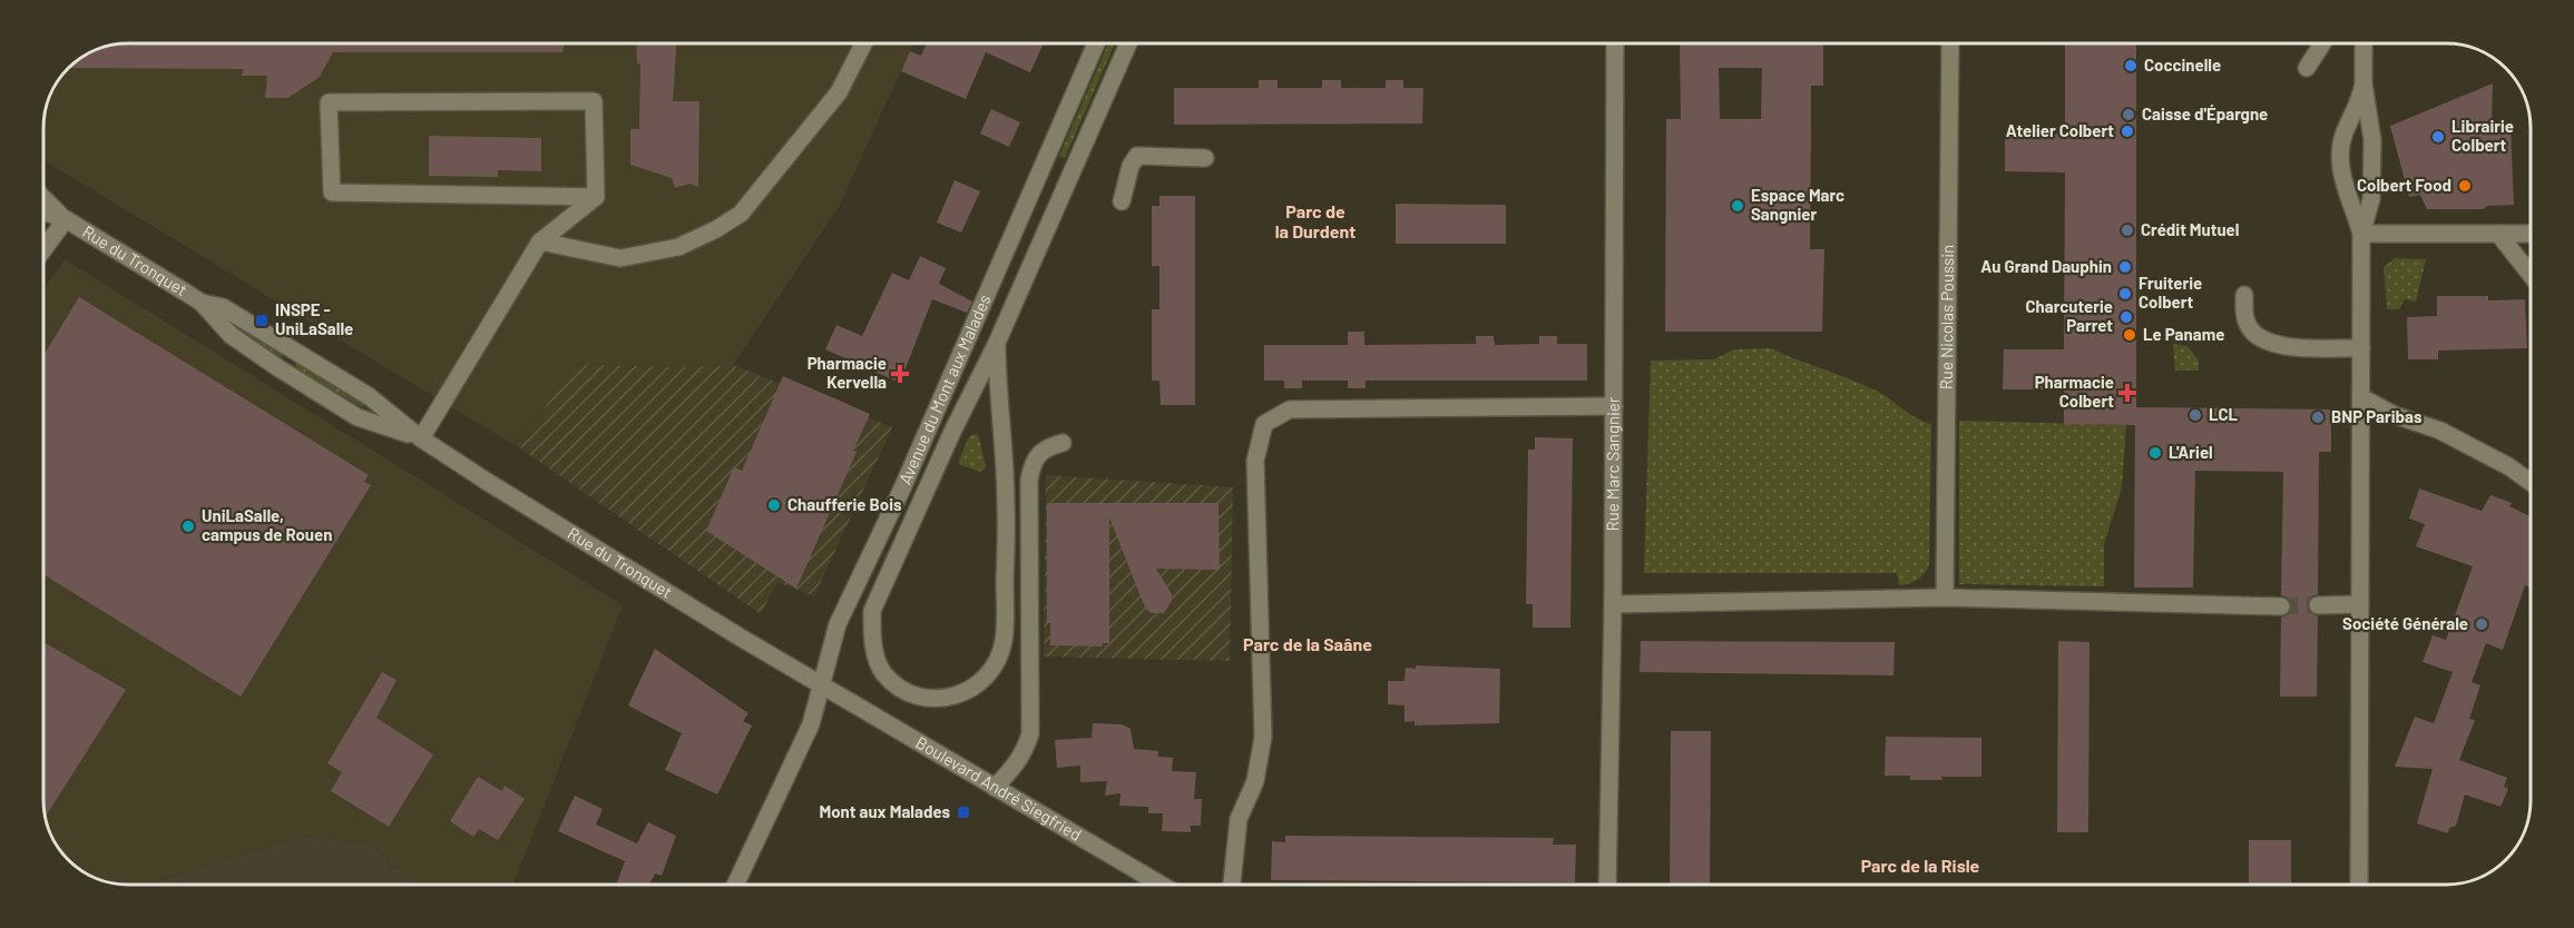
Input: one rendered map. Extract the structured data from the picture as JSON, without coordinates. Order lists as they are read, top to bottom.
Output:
{
  "streets": {
    "street": [
      "Rue du Tronquet",
      "Rue Nicolas Poussin",
      "Avenue du Mont aux Malades",
      "Rue Marc Sangnier",
      "Boulevard André Siegfried"
    ]
  },
  "crossings": [
    ["Rue du Tronquet", "Avenue du Mont aux Malades"],
    ["Rue du Tronquet", "Boulevard André Siegfried"],
    ["Avenue du Mont aux Malades", "Boulevard André Siegfried"]
  ],
  "districts": ["Parc de la Durdent", "Parc de la Saâne", "Parc de la Risle"],
  "places": {
    "other": [
      "Coccinelle",
      "Caisse d'Épargne",
      "Atelier Colbert",
      "Librairie Colbert",
      "Colbert Food",
      "Espace Marc Sangnier",
      "Crédit Mutuel",
      "Au Grand Dauphin",
      "Fruiterie Colbert",
      "Charcuterie Parret",
      "Le Paname",
      "LCL",
      "BNP Paribas",
      "L'Ariel",
      "Chaufferie Bois",
      "UniLaSalle, campus de Rouen",
      "Société Générale"
    ],
    "transit": ["INSPE - UniLaSalle", "Mont aux Malades"],
    "health": ["Pharmacie Kervella", "Pharmacie Colbert"]
  }
}
